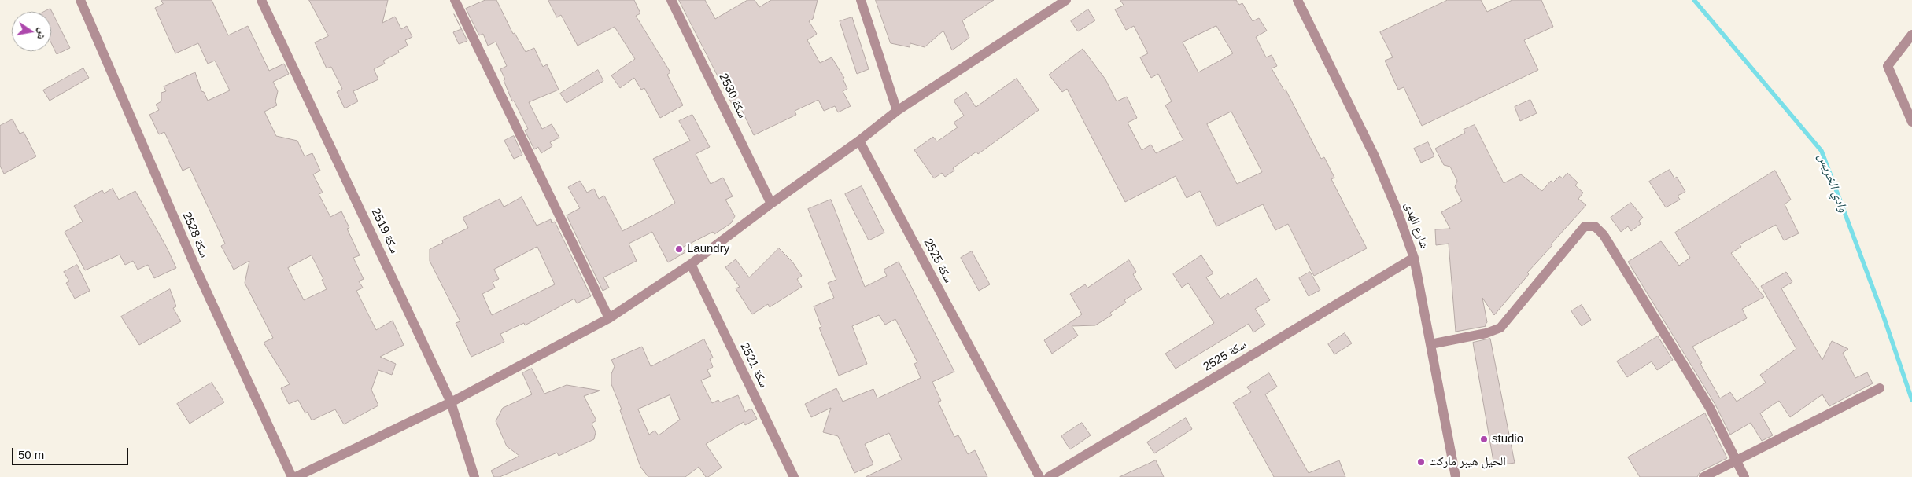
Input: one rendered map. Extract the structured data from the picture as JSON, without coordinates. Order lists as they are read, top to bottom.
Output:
{
  "streets": {
    "street": [
      "سكة 2530",
      "شارع الهدى",
      "سكة 2519",
      "سكة 2528",
      "سكة 2525",
      "سكة 2521"
    ]
  },
  "crossings": [
    ["شارع الهدى", "سكة 2525"]
  ],
  "water": ["وادي الخريس"],
  "places": ["Laundry", "studio", "الحيل هيبر ماركت"],
  "scale_bar": "50 m",
  "north": "right"
}
